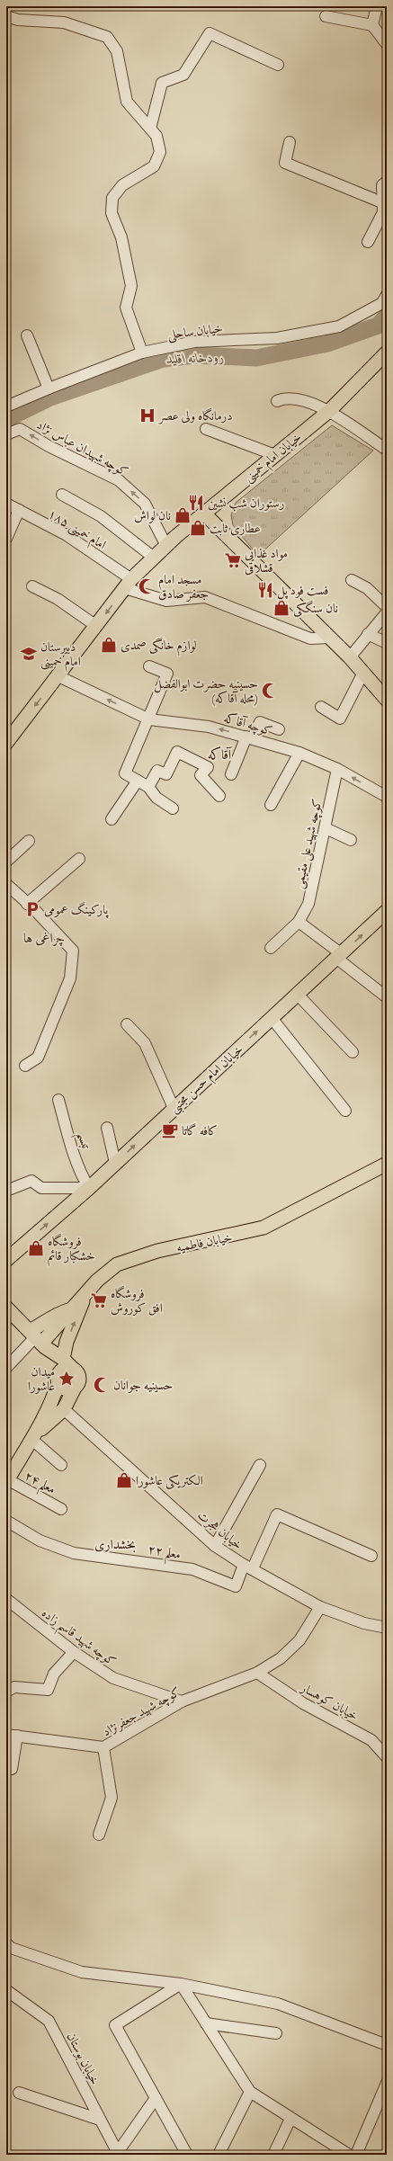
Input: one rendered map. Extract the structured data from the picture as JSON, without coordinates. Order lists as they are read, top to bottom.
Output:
{
  "streets": {
    "main road": ["خیابان امام خمینی", "خیابان امام حسن مجتبی", "خیابان فاطمیه"],
    "street": [
      "خیابان ساحلی",
      "کوچه شهیدان عباس نژاد",
      "امام خمینی ۱۸۵",
      "کوچه آقاکه",
      "کوچه شهید علی مقیمی",
      "تبسم",
      "معلم ۲۴",
      "خیابان هجرت",
      "معلم ۲۲",
      "کوچه شهید قاسم زاده",
      "خیابان کوهسار",
      "کوچه شهید جعفرنژاد",
      "خیابان بوستان"
    ]
  },
  "crossings": [
    ["کوچه شهیدان عباس نژاد", "خیابان امام خمینی"],
    ["خیابان امام خمینی", "امام خمینی ۱۸۵"],
    ["خیابان امام خمینی", "کوچه آقاکه"],
    ["کوچه آقاکه", "کوچه شهید علی مقیمی"],
    ["خیابان امام حسن مجتبی", "تبسم"],
    ["خیابان هجرت", "معلم ۲۲"],
    ["خیابان هجرت", "کوچه شهید جعفرنژاد"],
    ["کوچه شهید قاسم زاده", "کوچه شهید جعفرنژاد"],
    ["خیابان کوهسار", "کوچه شهید جعفرنژاد"]
  ],
  "one_way": ["خیابان امام حسن مجتبی"],
  "districts": ["آقاکه", "چراغی ها", "بخشداری"],
  "water": ["رودخانه اقلید"],
  "places": {
    "hospital": ["درمانگاه ولی عصر"],
    "restaurant": ["رستوران شب نشین", "فست فود پل"],
    "shop": [
      "نان لواش",
      "عطاری ثابت",
      "نان سنگکی",
      "لوازم خانگی صمدی",
      "فروشگاه خشکبار قائم",
      "الکتریکی عاشورا"
    ],
    "supermarket": ["مواد غذایی قشلاقی", "فروشگاه افق کوروش"],
    "mosque": ["مسجد امام جعفر صادق", "حسینیه حضرت ابوالفضل (محله آقاکه)", "حسینیه جوانان"],
    "school or university": ["دبیرستان امام خمینی"],
    "parking": ["پارکینگ عمومی"],
    "cafe": ["کافه گاتا"],
    "place": ["میدان عاشورا"]
  }
}
